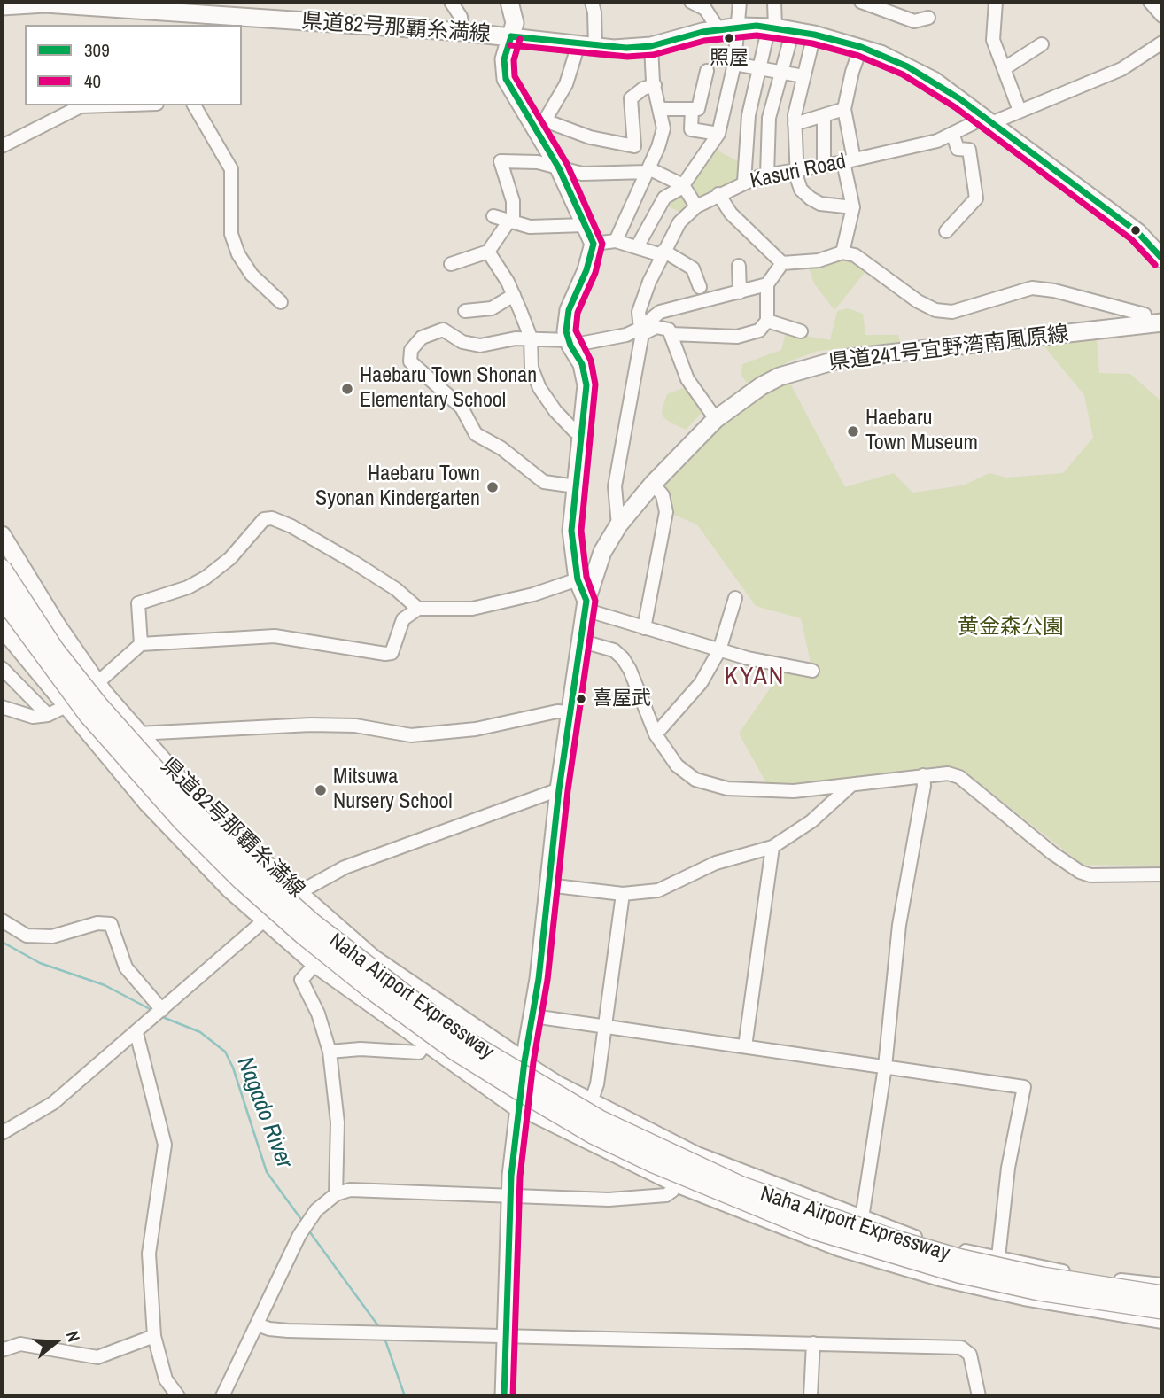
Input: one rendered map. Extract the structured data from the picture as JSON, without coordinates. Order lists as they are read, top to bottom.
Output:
{
  "streets": {
    "highway": ["Naha Airport Expressway"],
    "main road": ["県道82号那覇糸満線", "県道241号宜野湾南風原線"],
    "street": ["Kasuri Road"]
  },
  "crossings": [
    ["県道82号那覇糸満線", "Kasuri Road"],
    ["県道82号那覇糸満線", "県道241号宜野湾南風原線"],
    ["Kasuri Road", "県道241号宜野湾南風原線"]
  ],
  "districts": ["KYAN"],
  "water": ["Nagado River"],
  "parks": ["黄金森公園"],
  "places": [
    "照屋",
    "Haebaru Town Shonan Elementary School",
    "Haebaru Town Museum",
    "Haebaru Town Syonan Kindergarten",
    "喜屋武",
    "Mitsuwa Nursery School"
  ],
  "lines": ["transit line 309", "transit line 40"],
  "legend": ["309", "40"],
  "north": "right"
}
